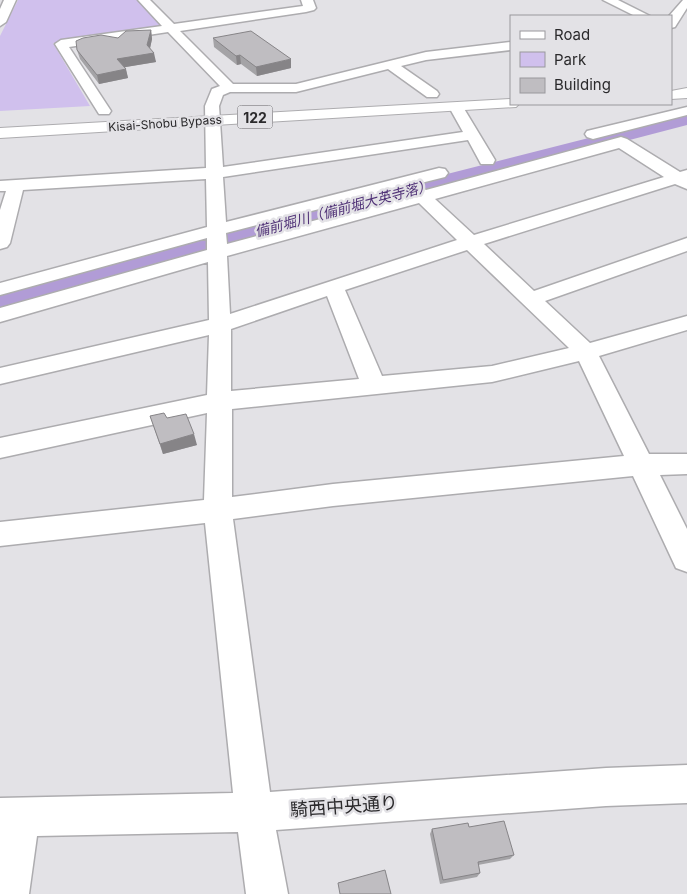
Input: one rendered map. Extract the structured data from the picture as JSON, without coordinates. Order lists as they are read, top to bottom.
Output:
{
  "streets": {
    "highway": ["122", "Kisai-Shobu Bypass"],
    "street": ["騎西中央通り"]
  },
  "water": ["備前堀川（備前堀大英寺落）"],
  "legend": ["Road", "Park", "Building"]
}
